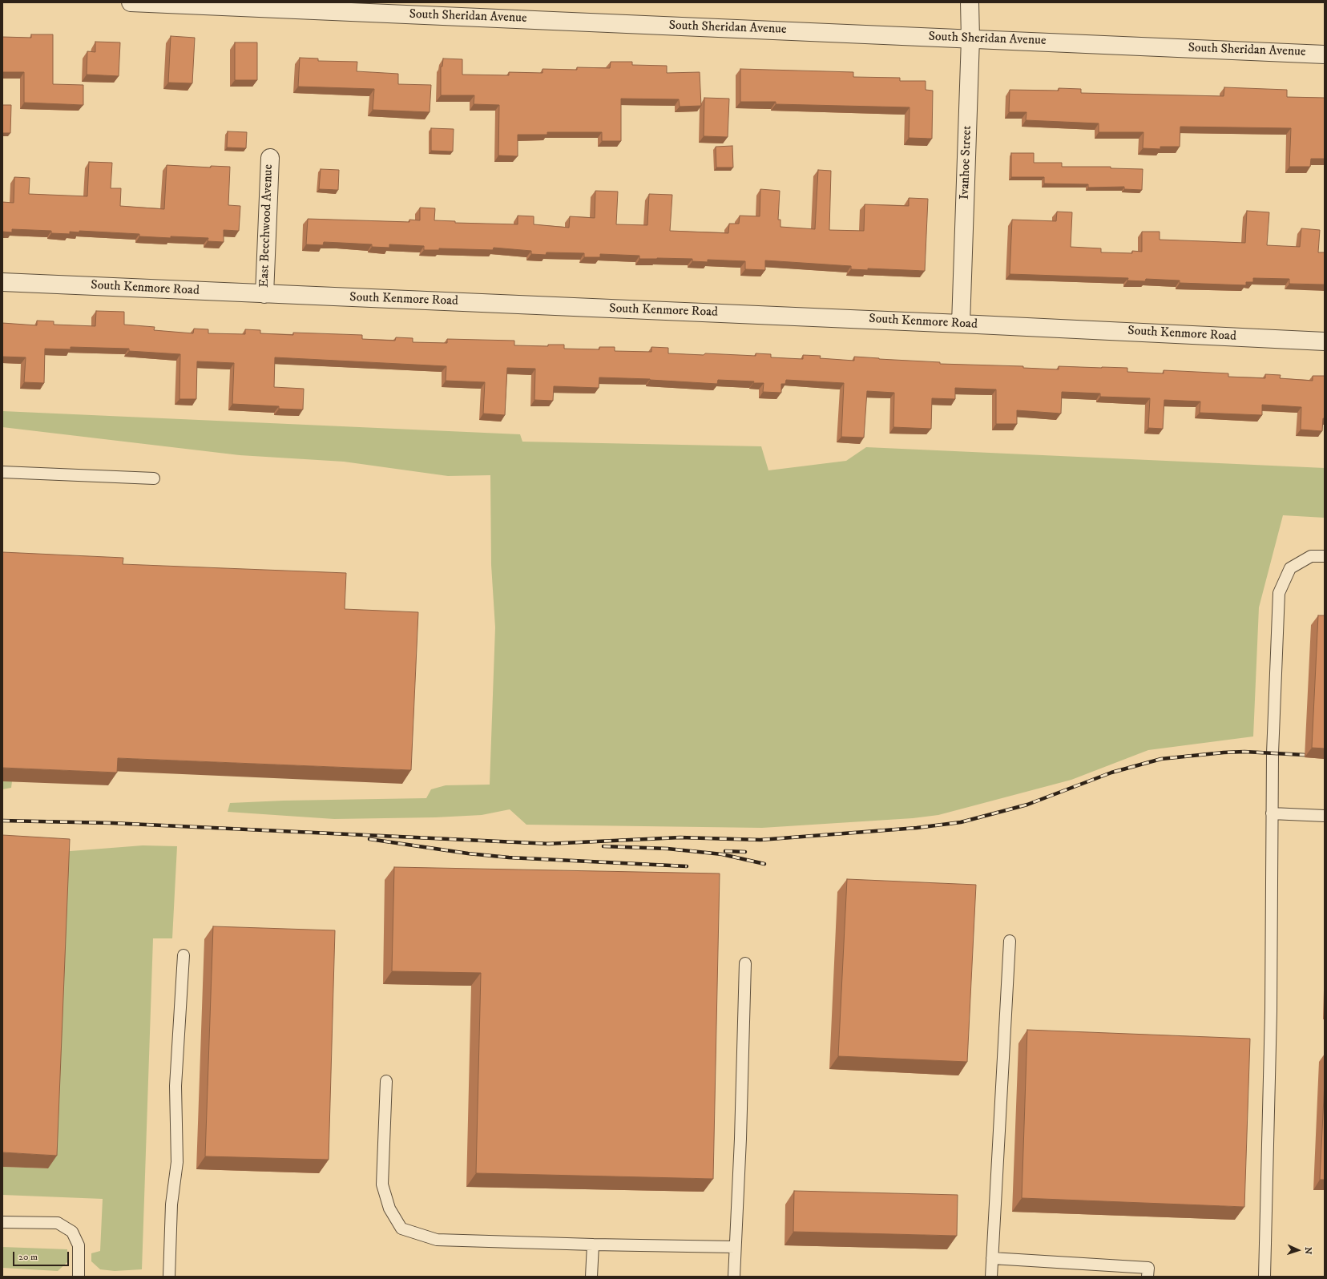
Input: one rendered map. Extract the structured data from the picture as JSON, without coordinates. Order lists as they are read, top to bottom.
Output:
{
  "streets": {
    "street": [
      "South Sheridan Avenue",
      "Ivanhoe Street",
      "East Beechwood Avenue",
      "South Kenmore Road"
    ]
  },
  "crossings": [
    ["South Sheridan Avenue", "Ivanhoe Street"],
    ["Ivanhoe Street", "South Kenmore Road"],
    ["East Beechwood Avenue", "South Kenmore Road"]
  ],
  "scale_bar": "20 m",
  "north": "right"
}
